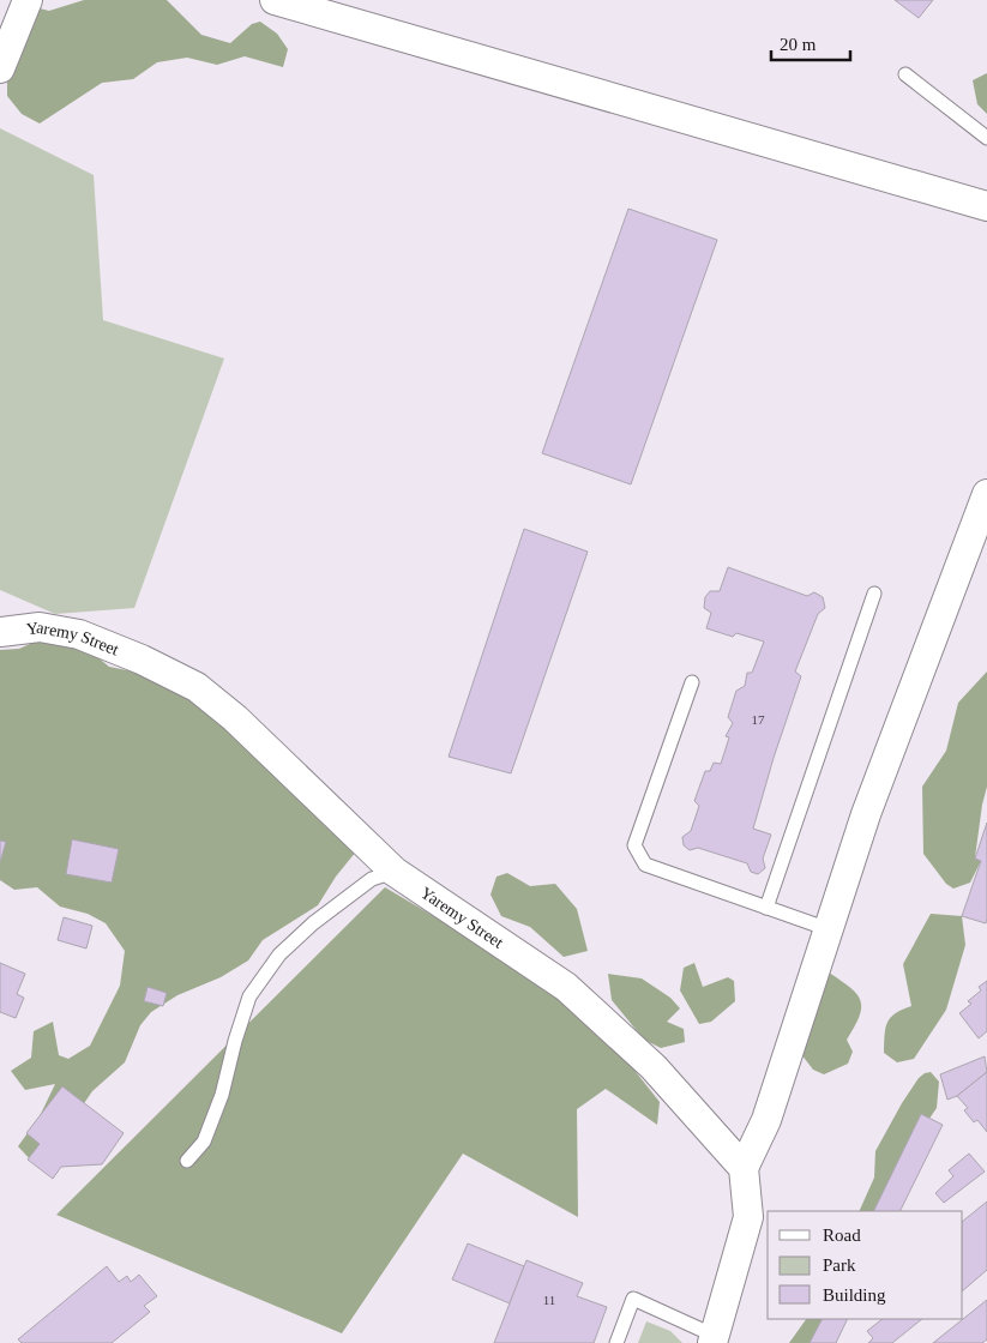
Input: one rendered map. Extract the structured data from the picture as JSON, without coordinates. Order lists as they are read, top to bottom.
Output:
{
  "streets": {
    "street": ["Yaremy Street"]
  },
  "house_numbers": ["17", "11"],
  "legend": ["Road", "Park", "Building"],
  "scale_bar": "20 m"
}
